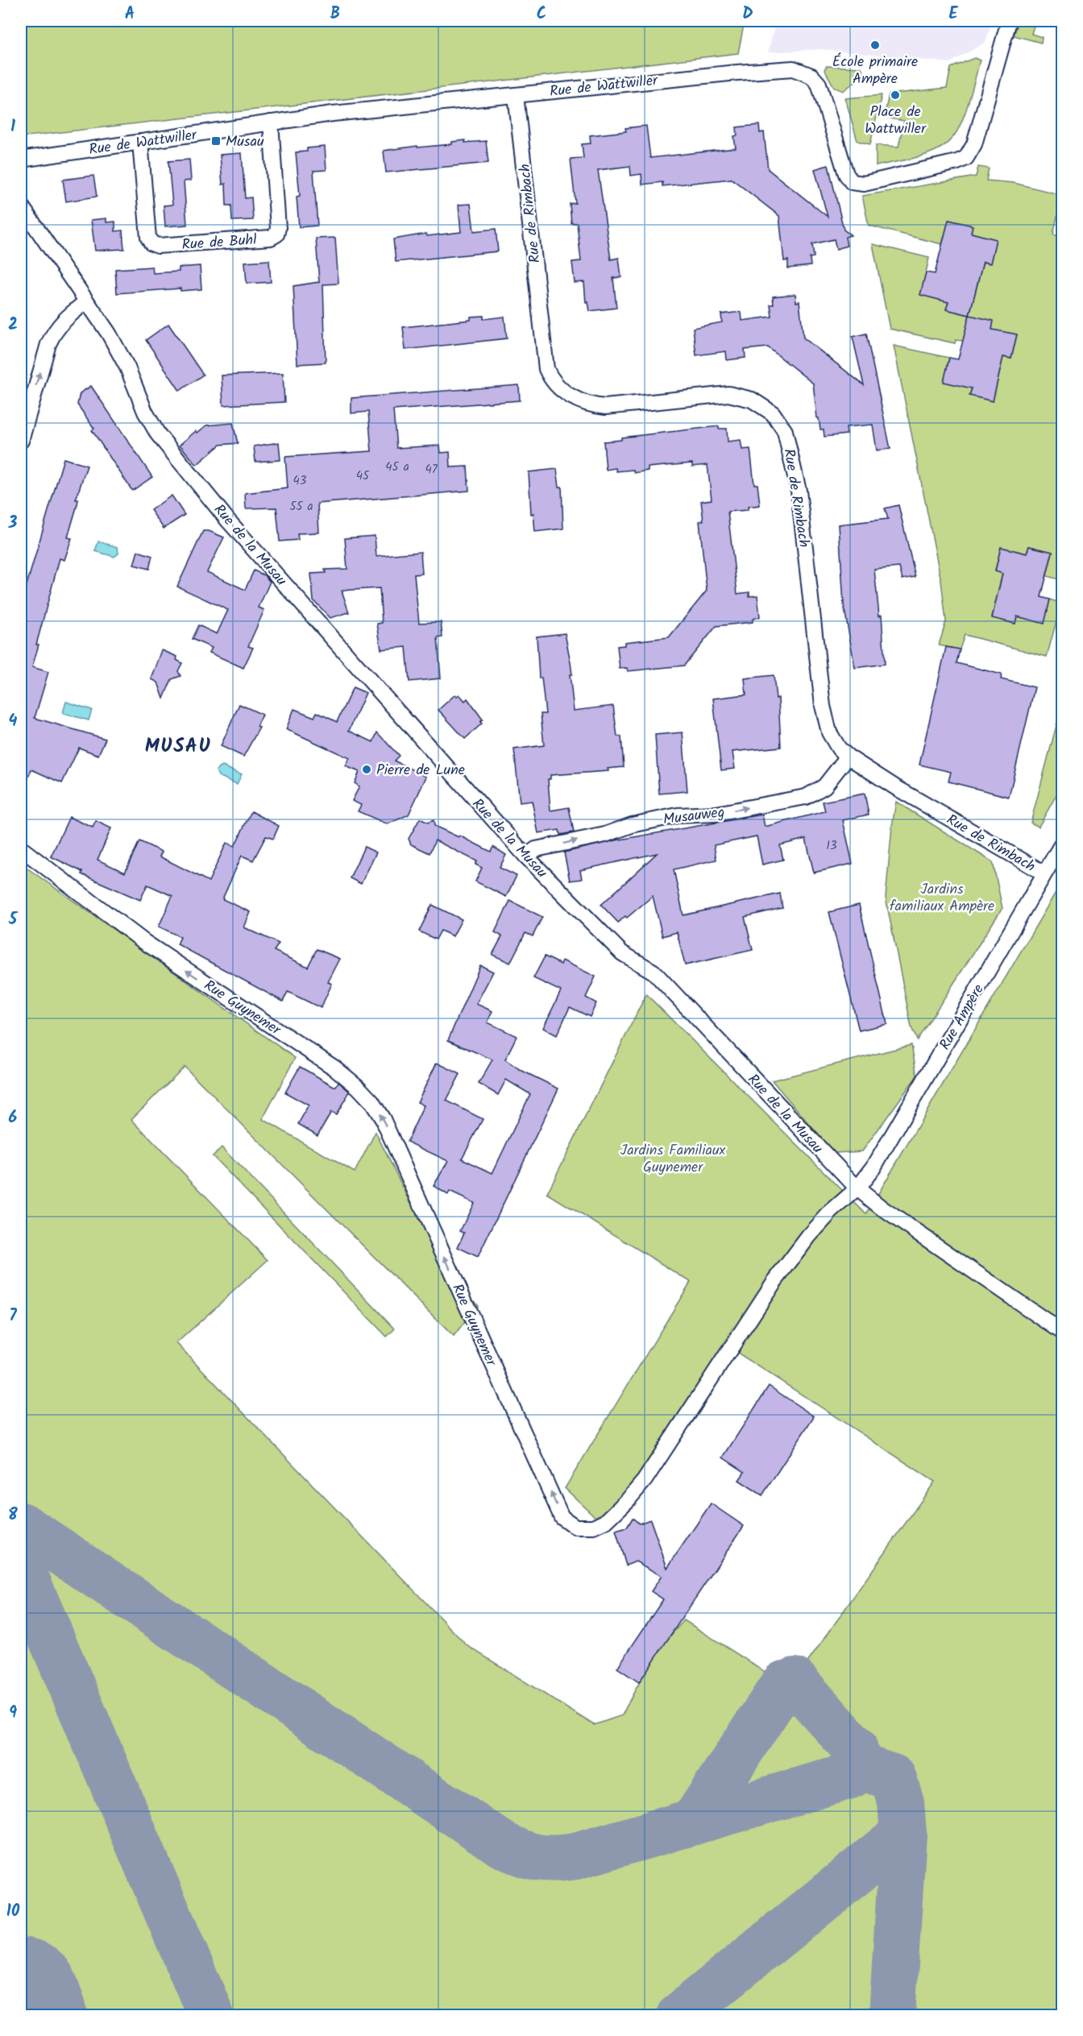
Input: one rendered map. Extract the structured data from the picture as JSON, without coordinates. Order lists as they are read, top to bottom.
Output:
{
  "streets": {
    "street": [
      "Rue de Wattwiller",
      "Rue de Rimbach",
      "Rue de Buhl",
      "Rue de la Musau",
      "Musauweg",
      "Rue Guynemer",
      "Rue Ampère"
    ]
  },
  "crossings": [
    ["Rue de Wattwiller", "Rue de Rimbach"],
    ["Rue de Wattwiller", "Rue de Buhl"],
    ["Rue de Rimbach", "Musauweg"],
    ["Rue de Rimbach", "Rue Ampère"],
    ["Rue de la Musau", "Musauweg"],
    ["Rue de la Musau", "Rue Guynemer"],
    ["Rue de la Musau", "Rue Ampère"],
    ["Rue Guynemer", "Rue Ampère"]
  ],
  "one_way": ["Musauweg"],
  "districts": ["MUSAU"],
  "parks": ["Jardins familiaux Ampère", "Jardins Familiaux Guynemer"],
  "places": {
    "other": ["École primaire Ampère", "Place de Wattwiller", "Pierre de Lune"],
    "transit": ["Musau"]
  },
  "house_numbers": [
    "45 a",
    "47",
    "45",
    "43",
    "55 a",
    "13"
  ],
  "grid": {
    "columns": [
      "A",
      "B",
      "C",
      "D",
      "E"
    ],
    "rows": [
      "1",
      "2",
      "3",
      "4",
      "5",
      "6",
      "7",
      "8",
      "9",
      "10"
    ]
  }
}
